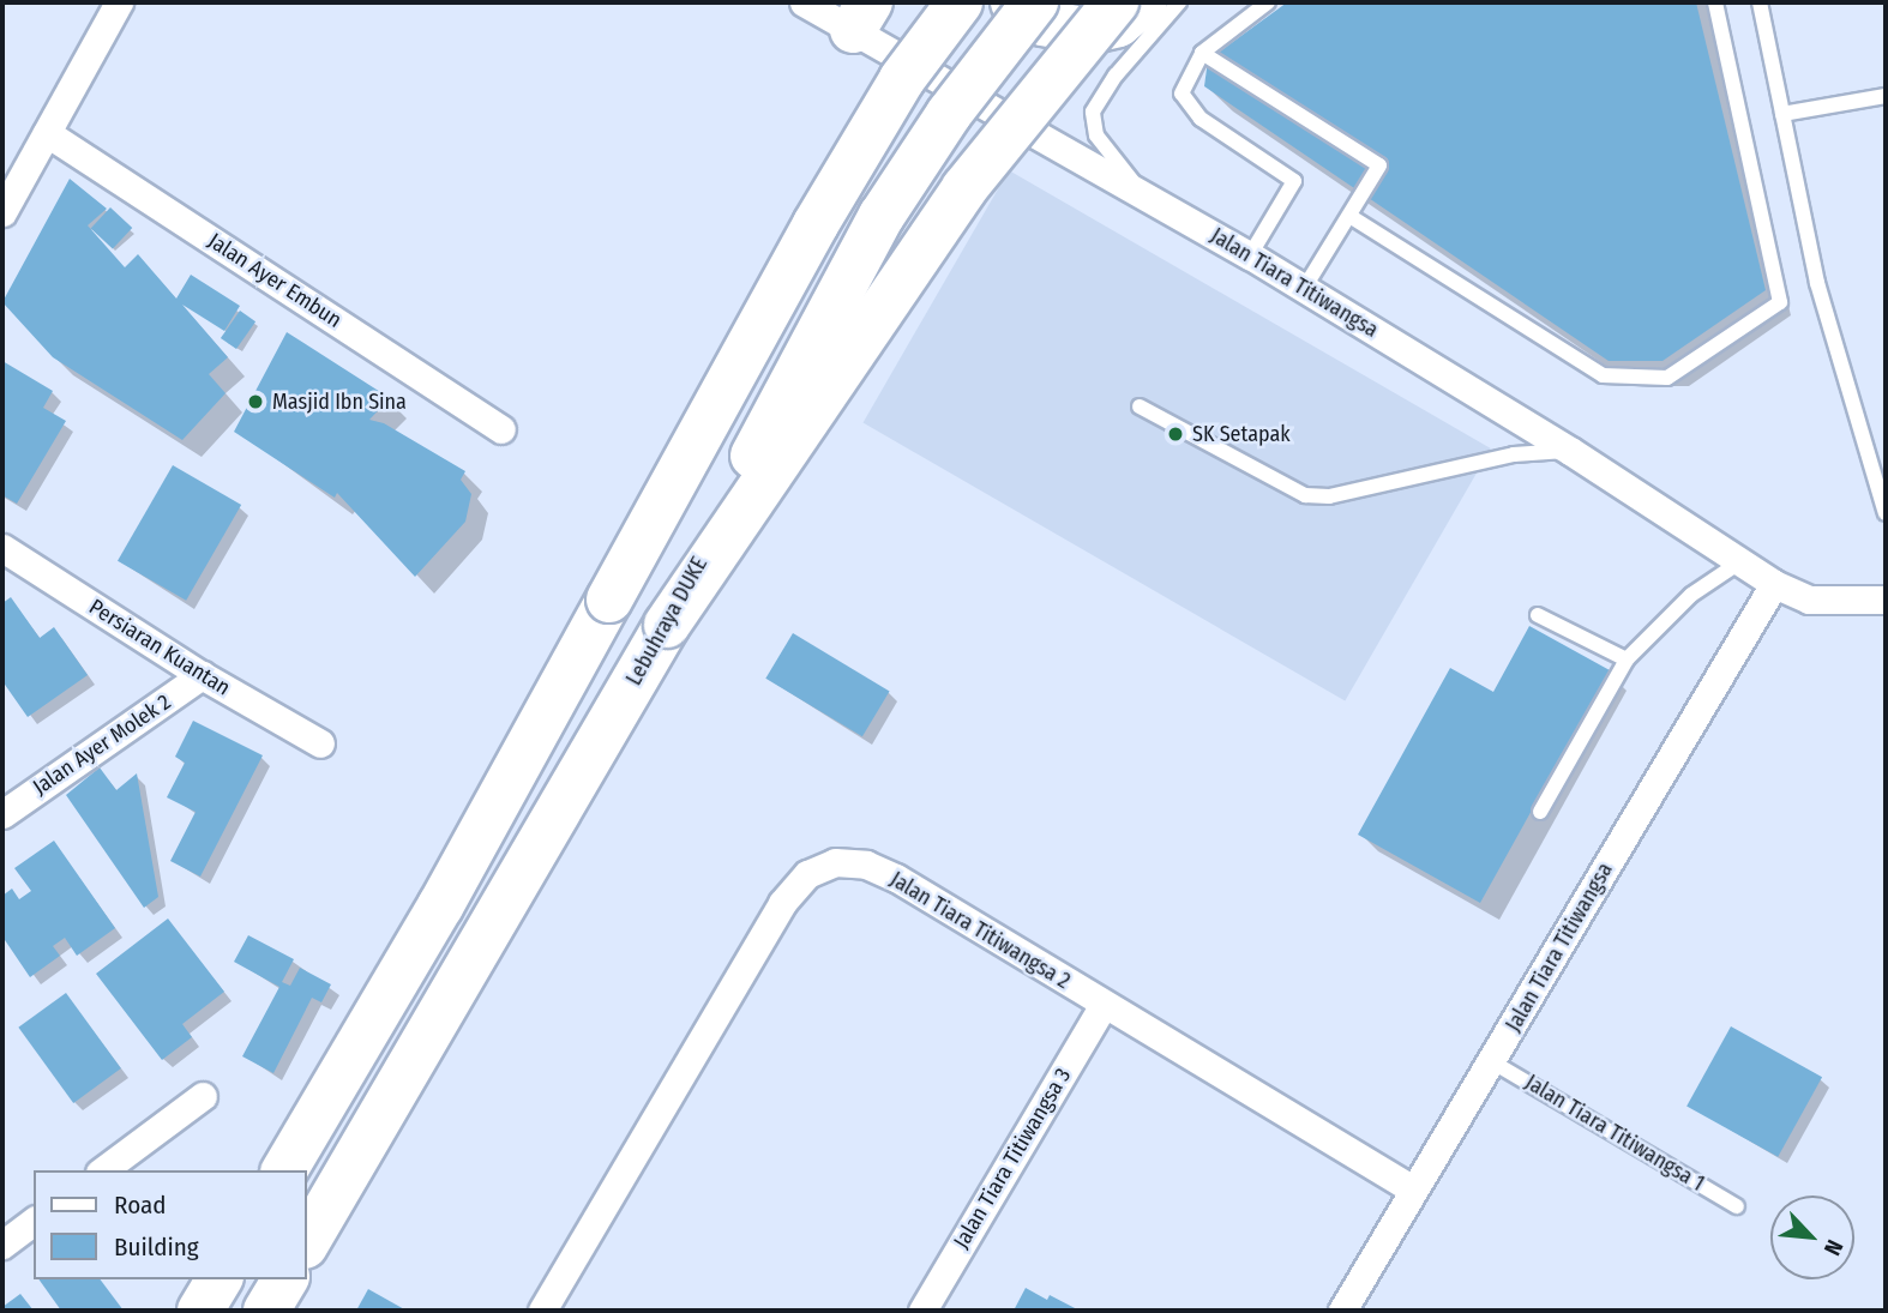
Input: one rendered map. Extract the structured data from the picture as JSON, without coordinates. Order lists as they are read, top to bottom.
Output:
{
  "streets": {
    "highway": ["Lebuhraya DUKE"],
    "street": [
      "Jalan Ayer Embun",
      "Jalan Tiara Titiwangsa",
      "Persiaran Kuantan",
      "Jalan Ayer Molek 2",
      "Jalan Tiara Titiwangsa 2",
      "Jalan Tiara Titiwangsa 3"
    ],
    "lane": ["Jalan Tiara Titiwangsa 1"]
  },
  "crossings": [
    ["Jalan Tiara Titiwangsa", "Jalan Tiara Titiwangsa 2"],
    ["Jalan Tiara Titiwangsa", "Jalan Tiara Titiwangsa 1"],
    ["Persiaran Kuantan", "Jalan Ayer Molek 2"],
    ["Jalan Tiara Titiwangsa 2", "Jalan Tiara Titiwangsa 3"]
  ],
  "places": ["Masjid Ibn Sina", "SK Setapak"],
  "legend": ["Road", "Building"],
  "north": "bottom right"
}
